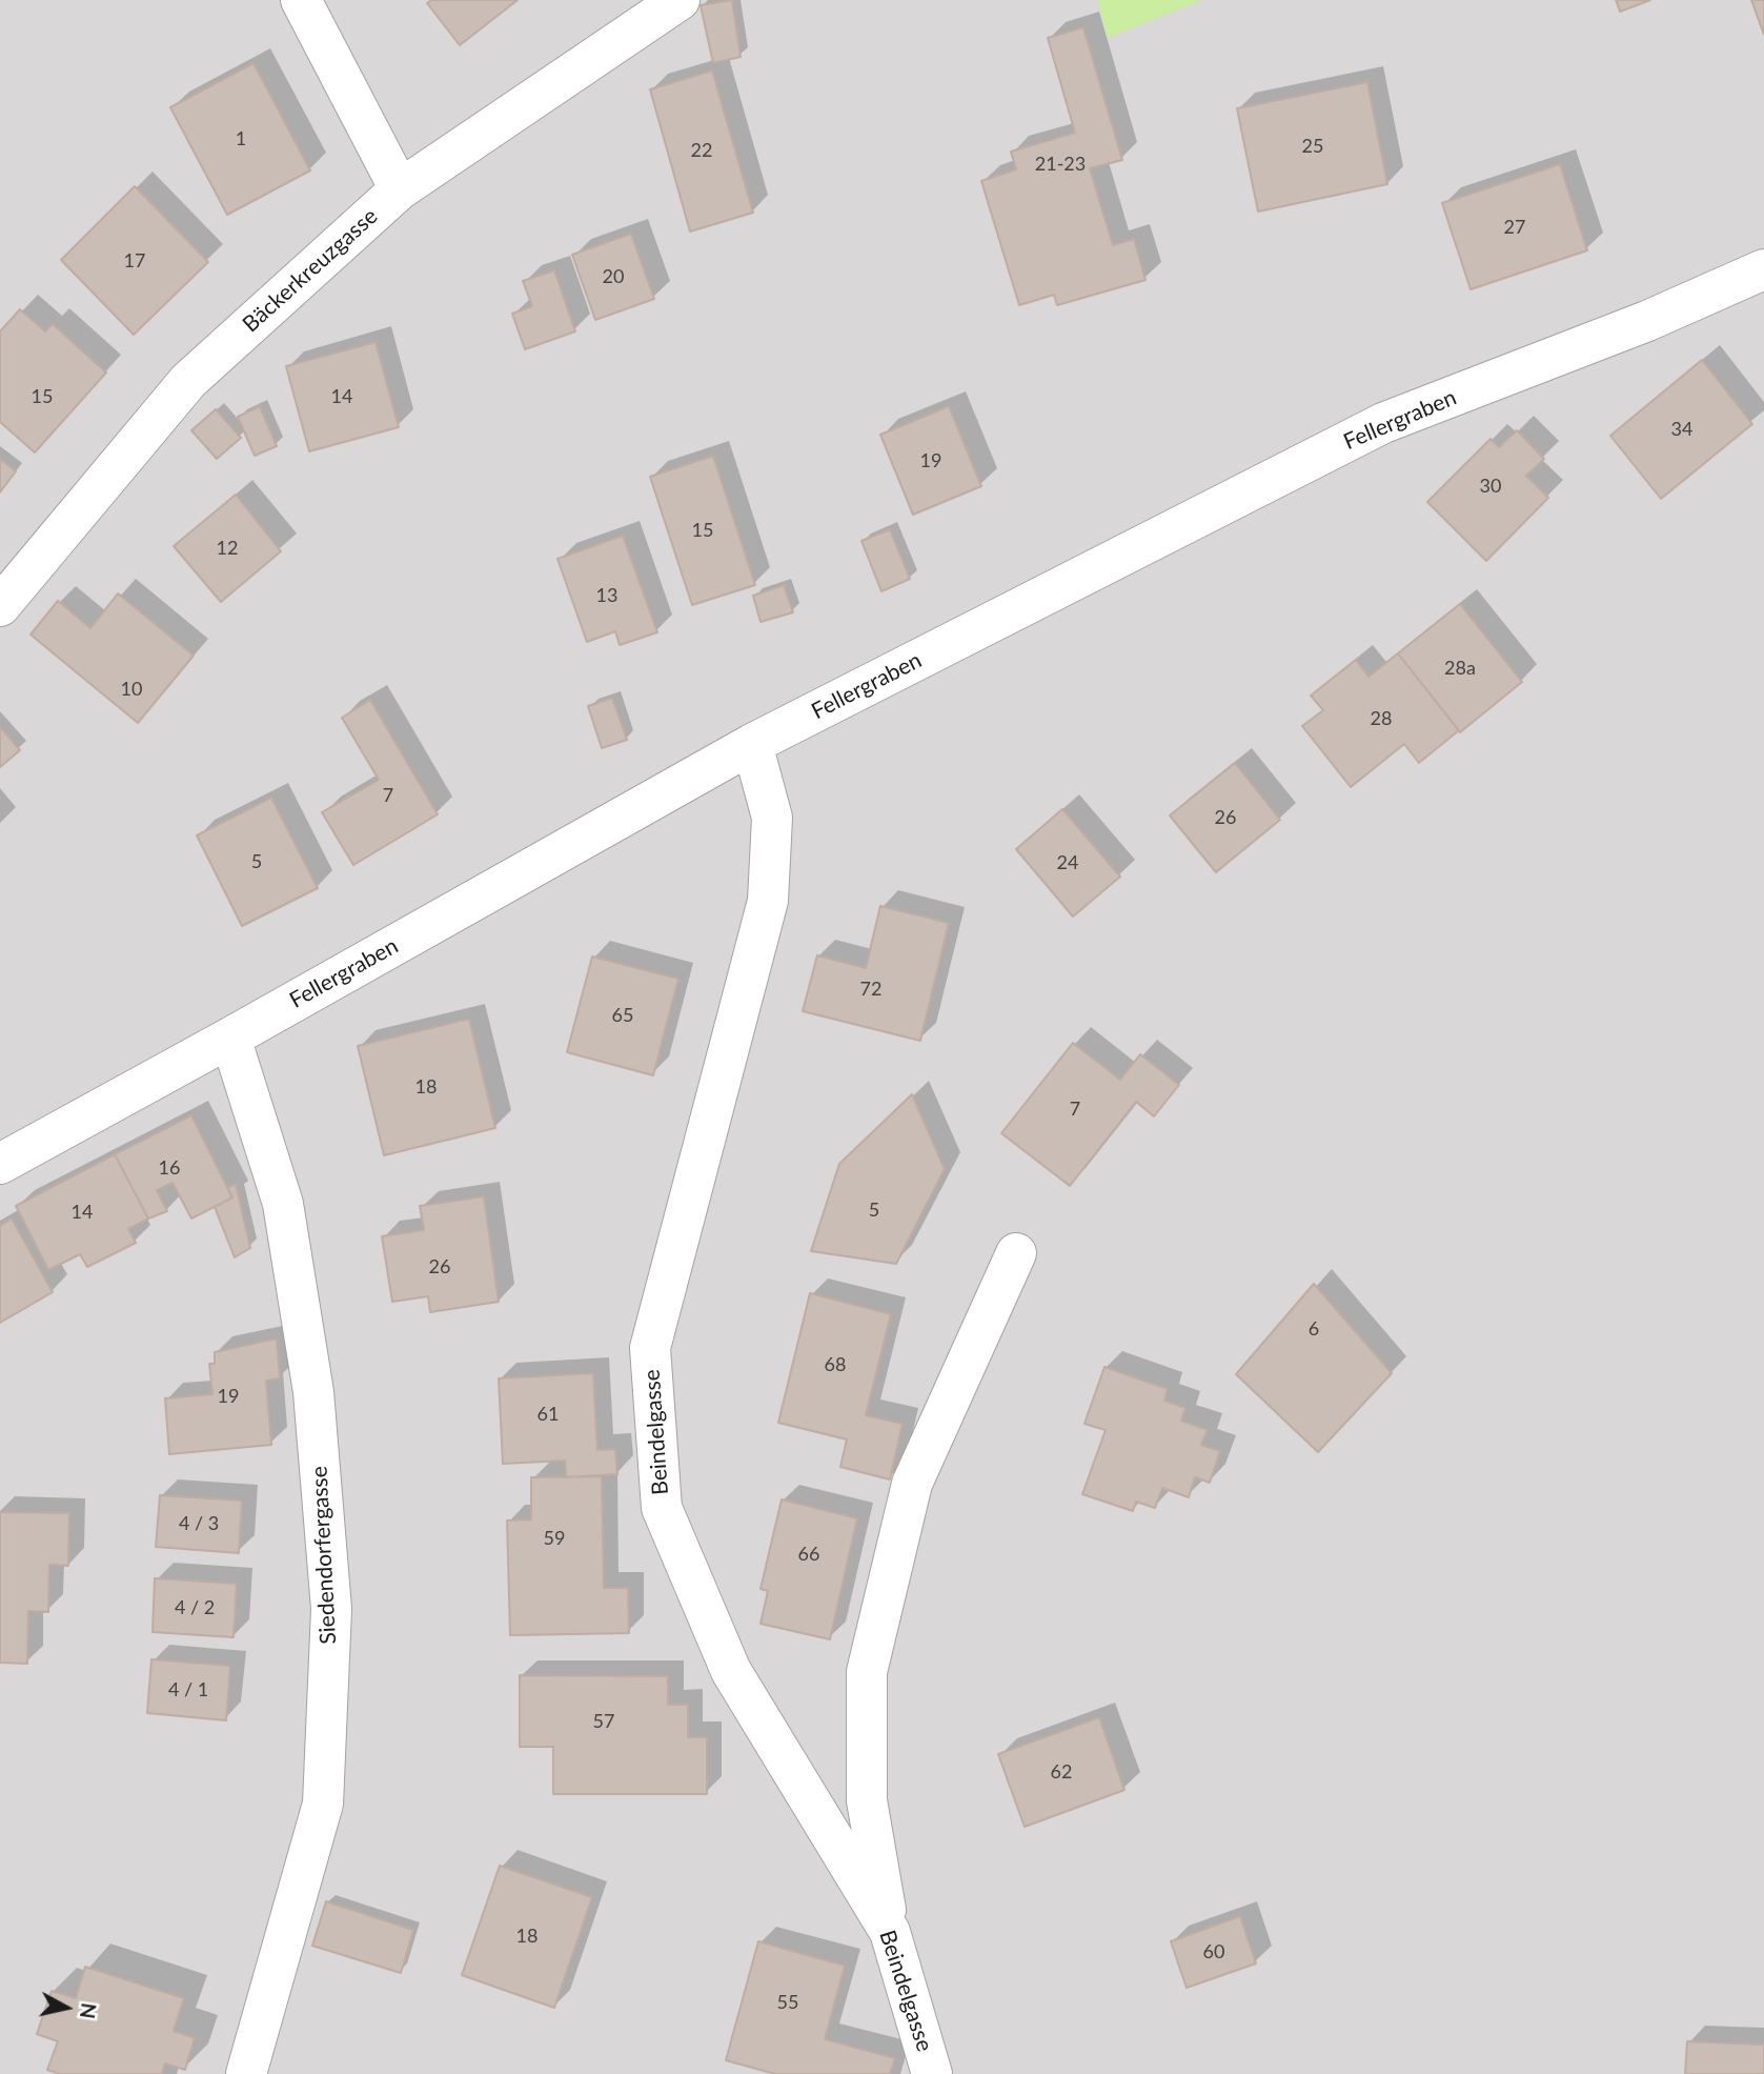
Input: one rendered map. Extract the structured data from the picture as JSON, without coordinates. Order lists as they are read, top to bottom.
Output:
{
  "streets": {
    "street": [
      "Bäckerkreuzgasse",
      "Fellergraben",
      "Beindelgasse",
      "Siedendorfergasse"
    ]
  },
  "crossings": [
    ["Fellergraben", "Beindelgasse"],
    ["Fellergraben", "Siedendorfergasse"]
  ],
  "house_numbers": [
    "1",
    "25",
    "22",
    "21-23",
    "27",
    "17",
    "20",
    "15",
    "14",
    "34",
    "19",
    "30",
    "15",
    "12",
    "13",
    "28a",
    "10",
    "28",
    "7",
    "26",
    "5",
    "24",
    "72",
    "65",
    "18",
    "7",
    "16",
    "5",
    "14",
    "26",
    "6",
    "68",
    "19",
    "61",
    "4 / 3",
    "59",
    "66",
    "4 / 2",
    "4 / 1",
    "57",
    "62",
    "18",
    "60",
    "55"
  ],
  "north": "right"
}
